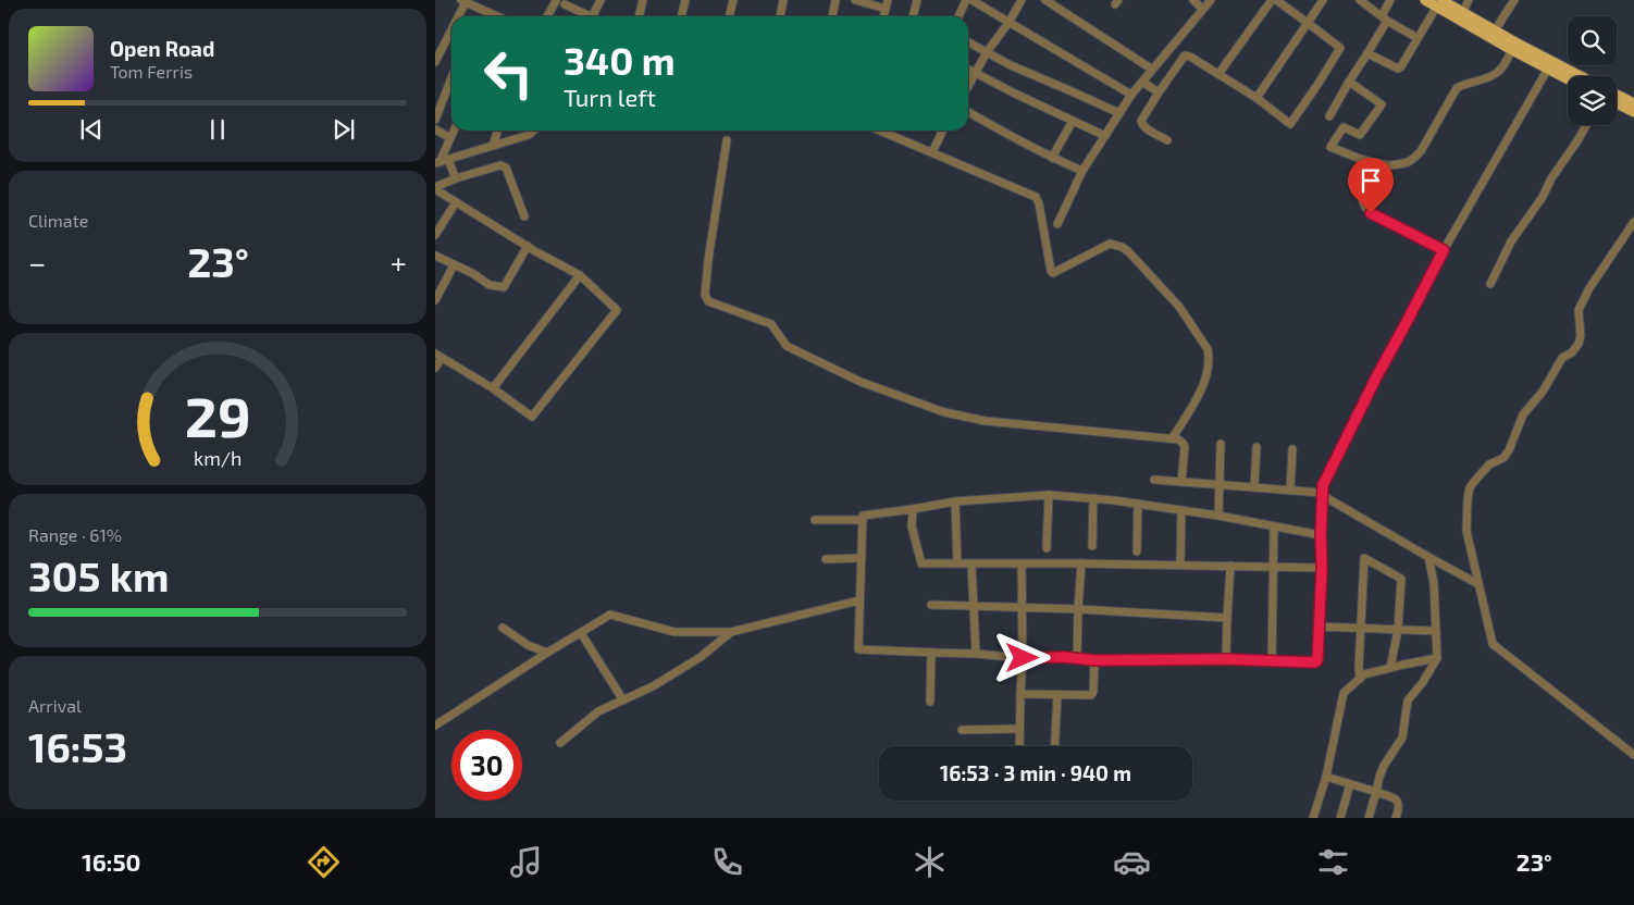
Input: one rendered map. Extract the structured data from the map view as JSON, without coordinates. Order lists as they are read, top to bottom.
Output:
{
  "page": {
    "turn": ["340 m", "Turn left"],
    "song": ["Open Road", "Tom Ferris"],
    "tile": [
      "Climate",
      ["Range · 61%", "305 km"],
      ["Arrival", "16:53"]
    ],
    "heat": ["−", "23°", "+"],
    "limit": "30",
    "trip": "16:53 · 3 min · 940 m",
    "tabs": ["16:50", "23°"],
    "gauge": ["29", "km/h"]
  }
}
